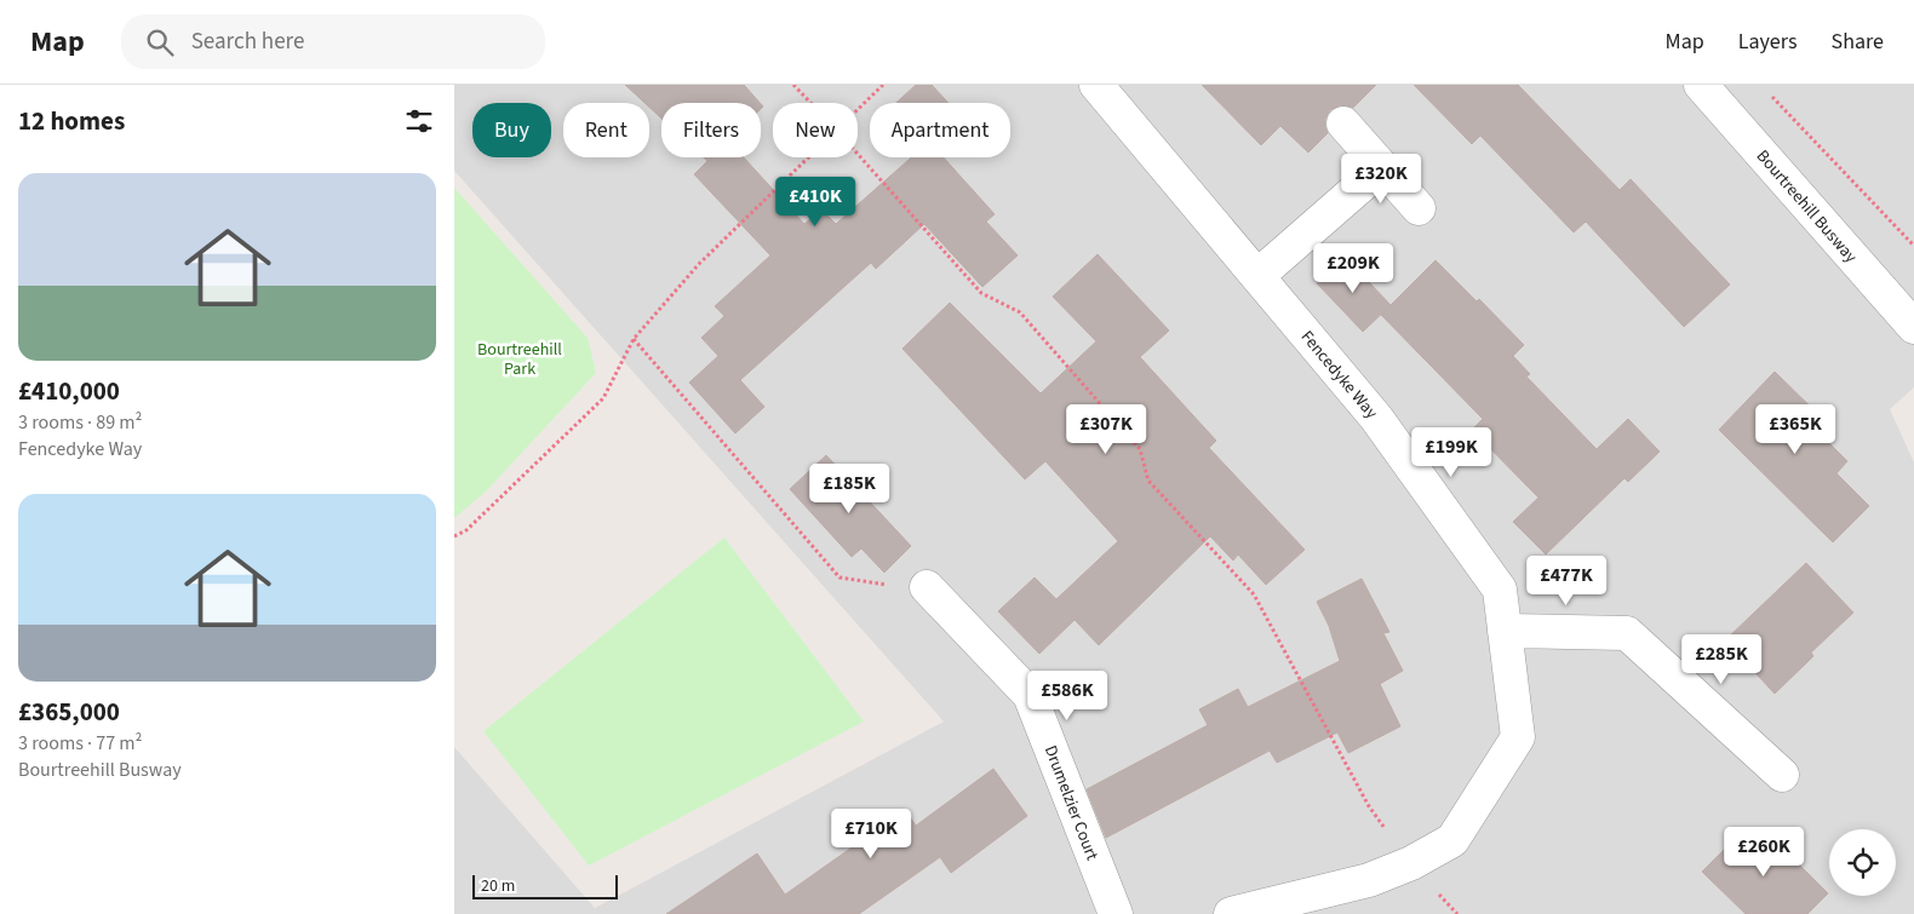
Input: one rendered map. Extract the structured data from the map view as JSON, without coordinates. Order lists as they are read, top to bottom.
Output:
{
  "streets": {
    "street": ["Bourtreehill Busway", "Fencedyke Way", "Drumelzier Court"]
  },
  "parks": ["Bourtreehill Park"],
  "scale_bar": "20 m",
  "page": {
    "header": "Map",
    "search": "Search here",
    "nav": ["Map", "Layers", "Share"],
    "heading": "12 homes",
    "chip": [
      "Buy",
      "Rent",
      "Filters",
      "New",
      "Apartment"
    ],
    "price": [
      "£320K",
      "£410K",
      "£209K",
      "£307K",
      "£365K",
      "£199K",
      "£185K",
      "£477K",
      "£285K",
      "£586K",
      "£710K",
      "£260K"
    ],
    "list": [
      {
        "name": "£410,000",
        "note": "3 rooms · 89 m² · Fencedyke Way"
      },
      {
        "name": "£365,000",
        "note": "3 rooms · 77 m² · Bourtreehill Busway"
      }
    ],
    "scale": "20 m"
  }
}
